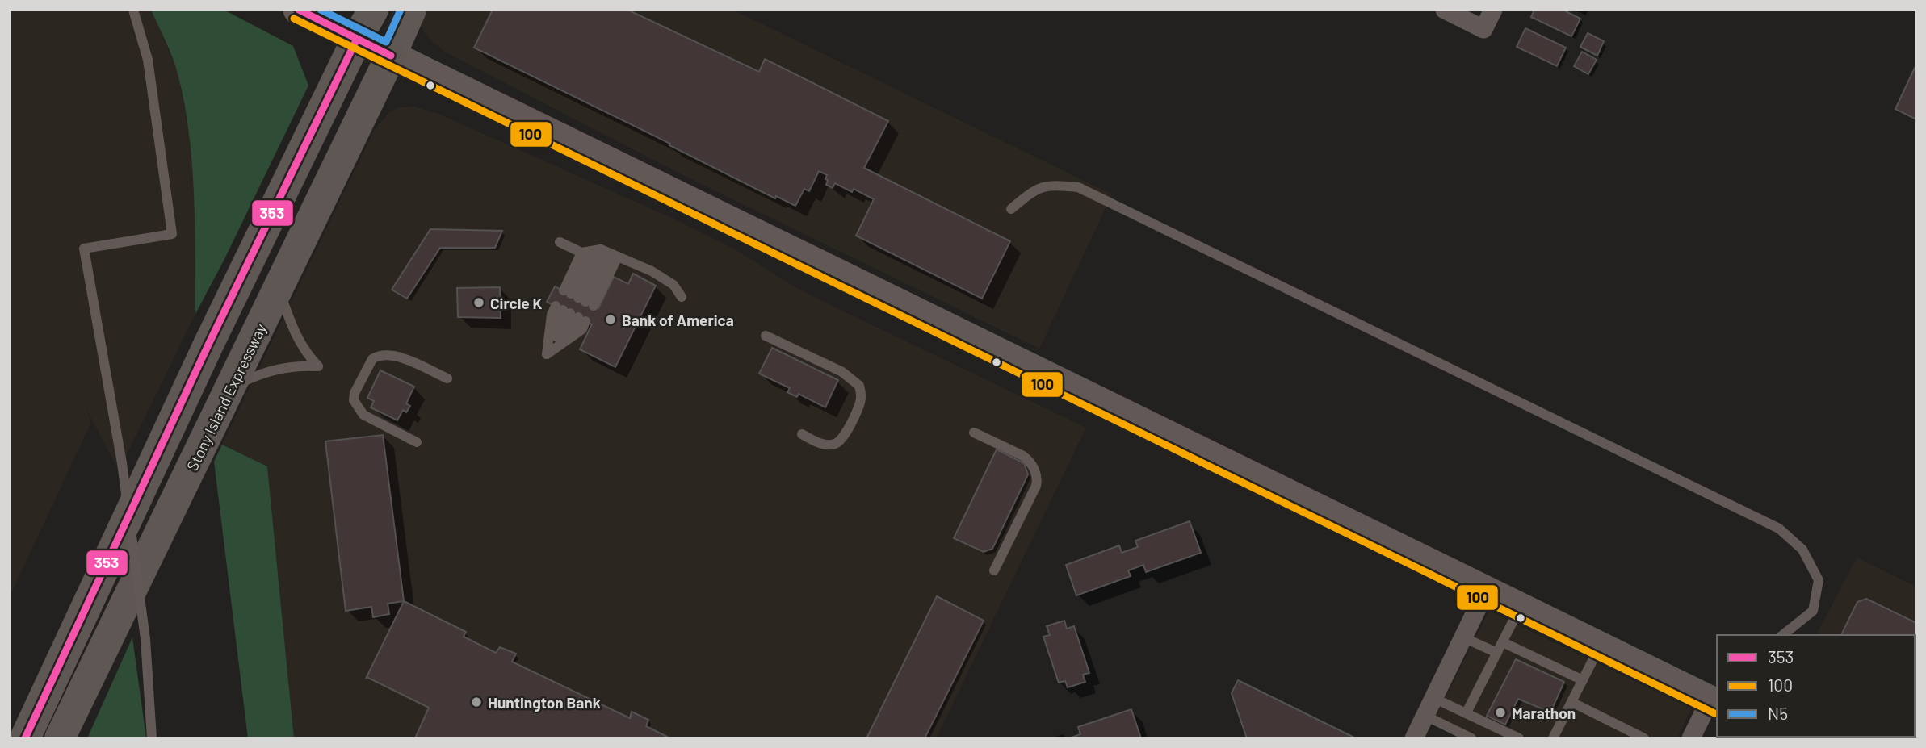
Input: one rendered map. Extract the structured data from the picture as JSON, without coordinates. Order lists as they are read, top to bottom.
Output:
{
  "streets": {
    "highway": ["Stony Island Expressway"]
  },
  "places": [
    "Circle K",
    "Bank of America",
    "Huntington Bank",
    "Marathon"
  ],
  "lines": ["transit line 353", "transit line N5", "transit line 100"],
  "legend": ["353", "100", "N5"]
}
